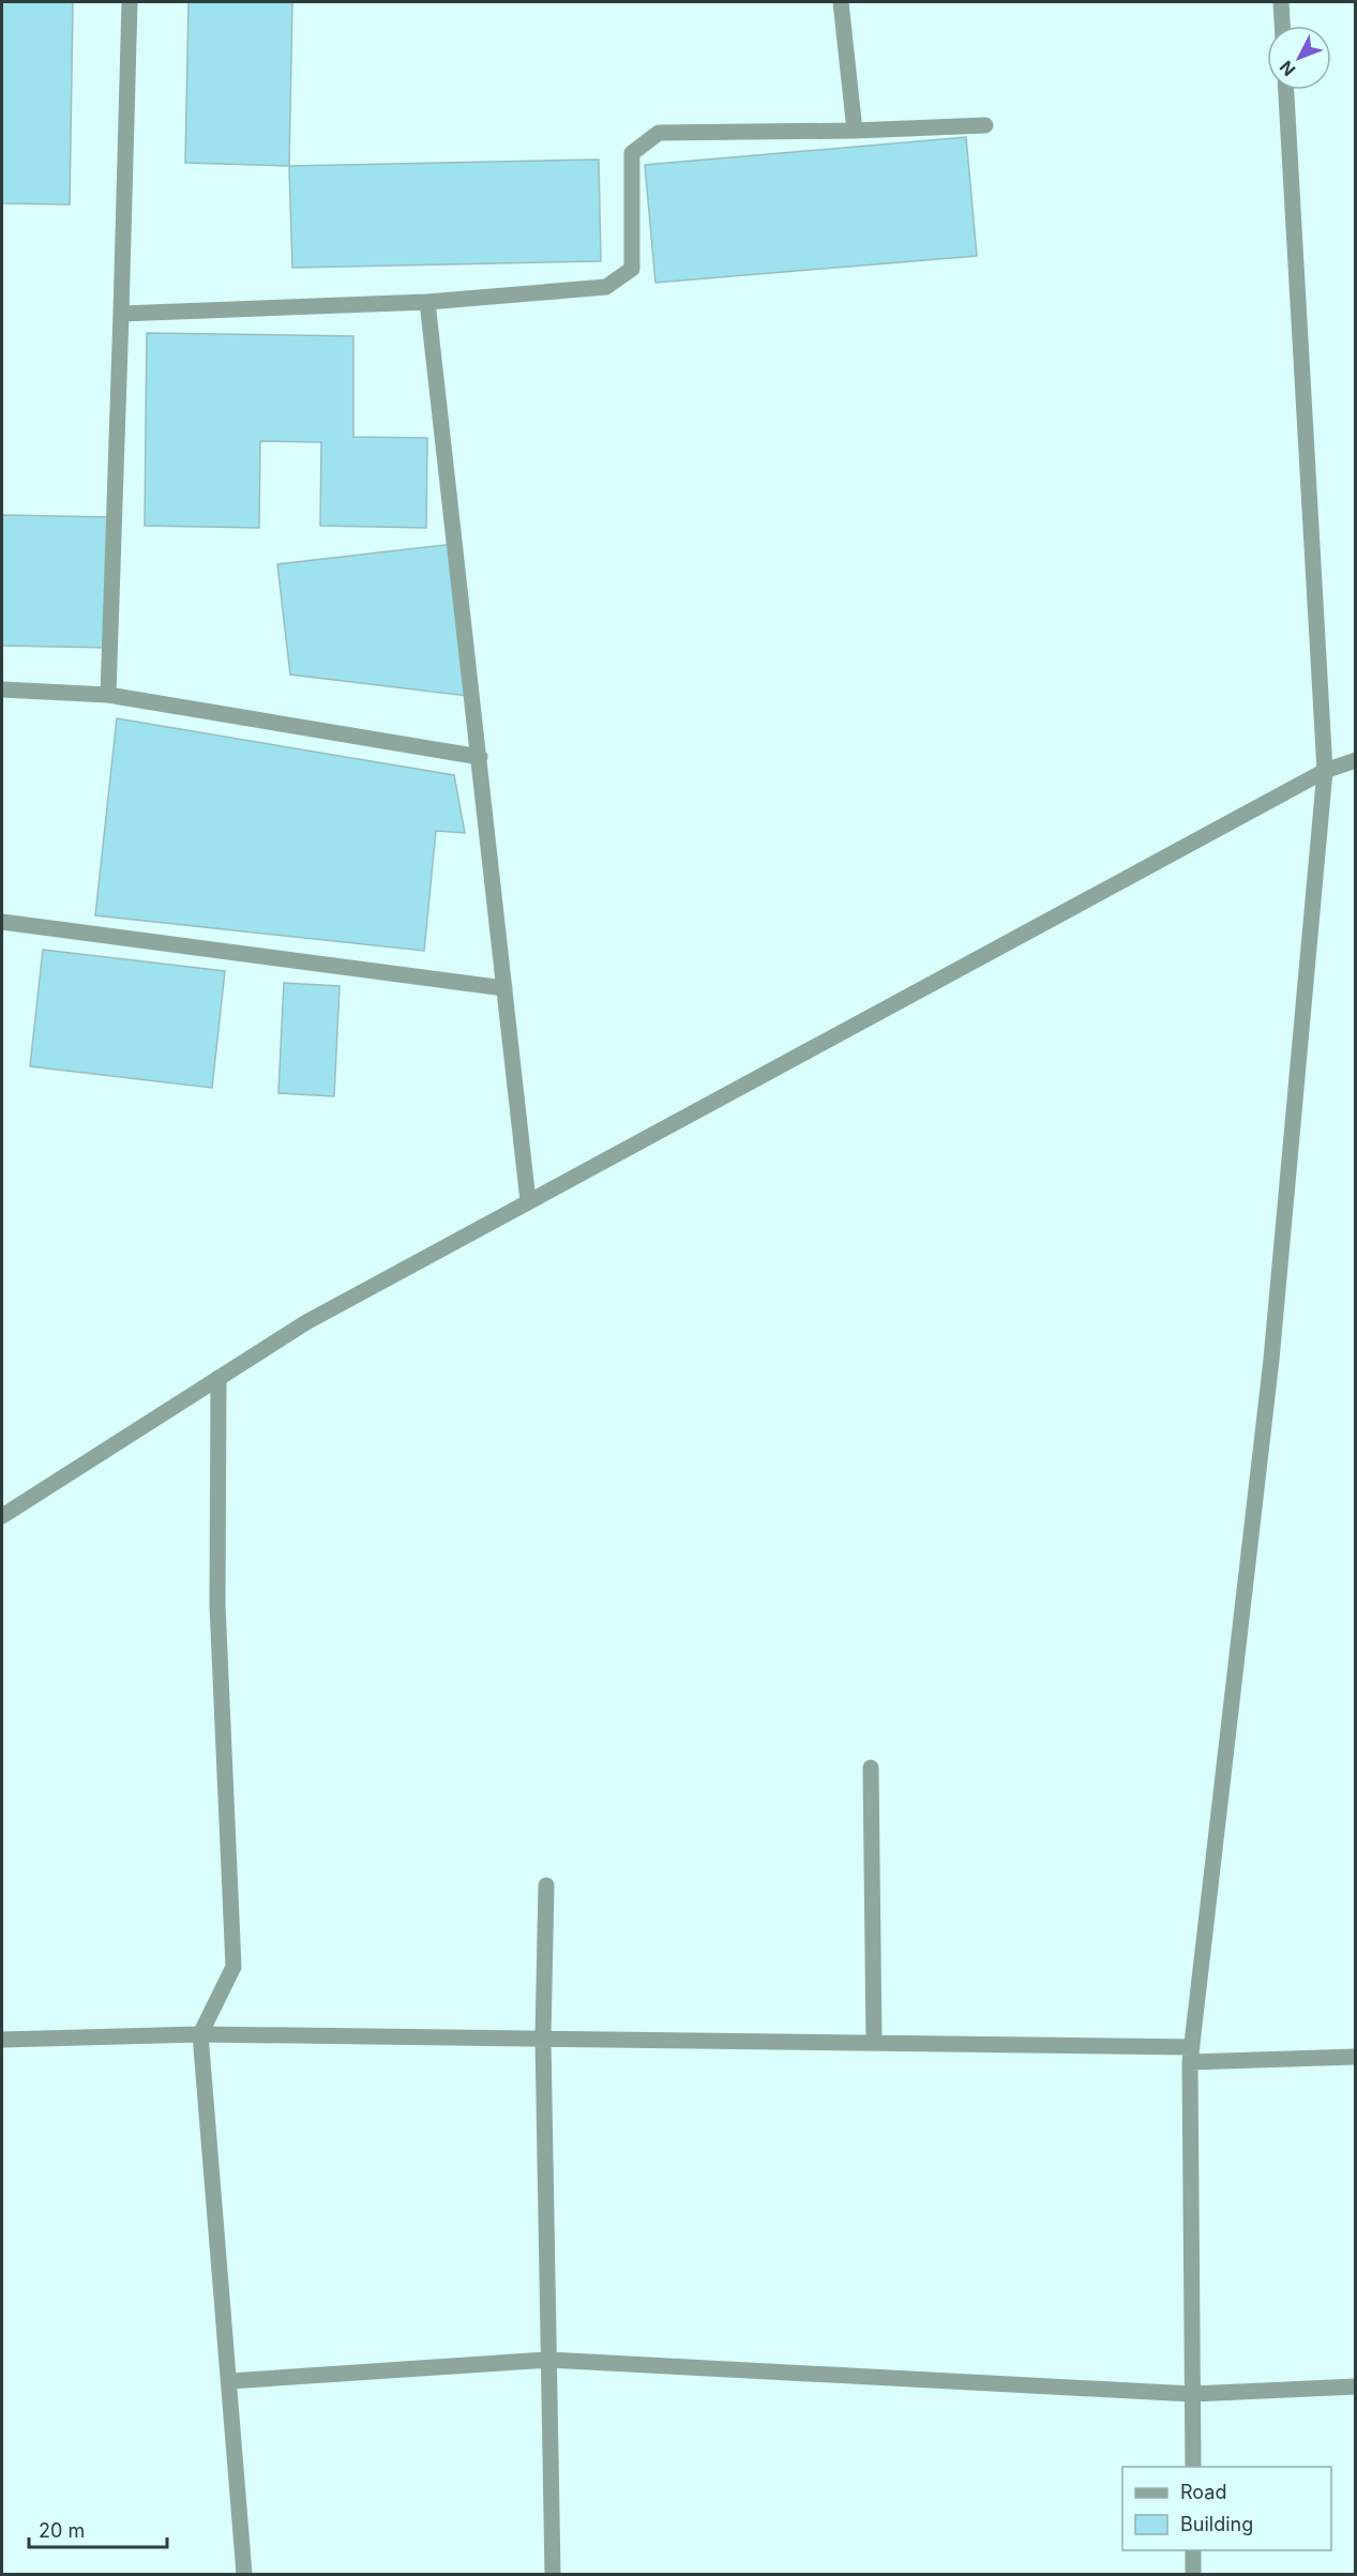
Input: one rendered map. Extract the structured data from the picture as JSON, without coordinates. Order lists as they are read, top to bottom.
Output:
{
  "legend": ["Road", "Building"],
  "scale_bar": "20 m",
  "north": "bottom left"
}
